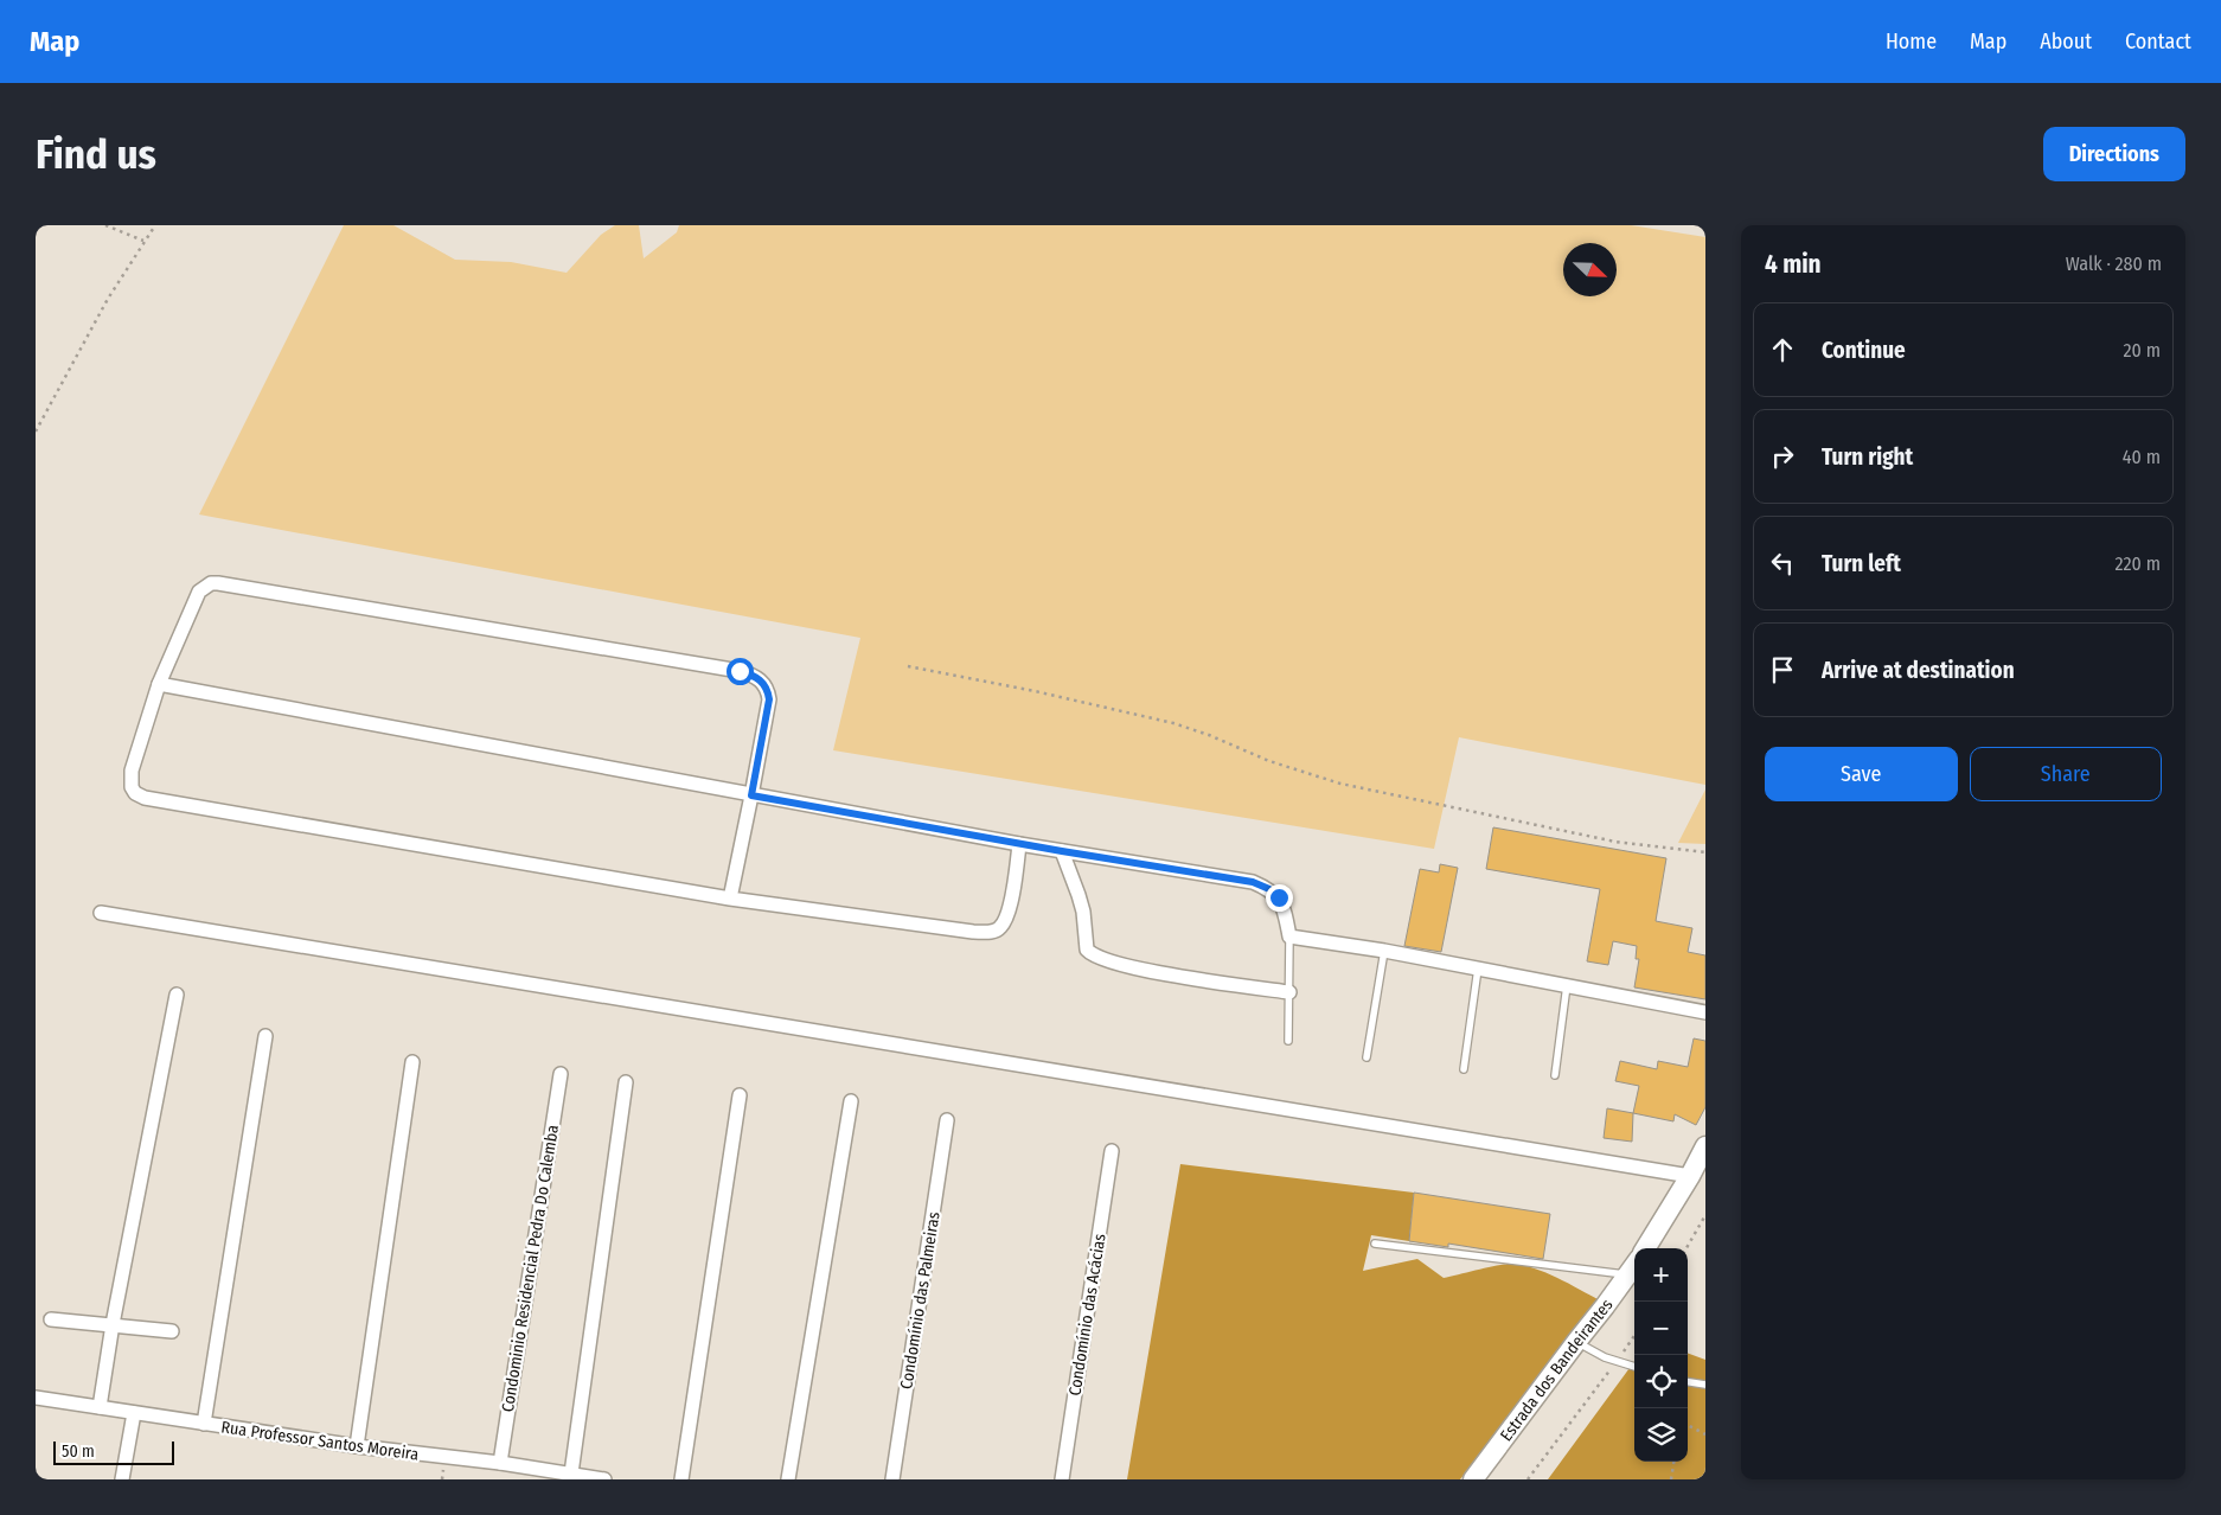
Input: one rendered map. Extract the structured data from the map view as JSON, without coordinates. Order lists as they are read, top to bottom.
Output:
{
  "streets": {
    "main road": ["Estrada dos Bandeirantes"],
    "street": [
      "Condominio Residencial Pedra Do Calemba",
      "Condomínio das Palmeiras",
      "Condomínio das Acácias",
      "Rua Professor Santos Moreira"
    ]
  },
  "crossings": [
    ["Condominio Residencial Pedra Do Calemba", "Rua Professor Santos Moreira"]
  ],
  "scale_bar": "50 m",
  "north": "bottom right",
  "page": {
    "header": "Map",
    "nav": [
      "Home",
      "Map",
      "About",
      "Contact"
    ],
    "buttons": [
      "Directions",
      ["Save", "Share"]
    ],
    "title": "Find us",
    "heading": ["4 min", "Walk · 280 m"],
    "list": [
      ["Continue", "20 m"],
      ["Turn right", "40 m"],
      ["Turn left", "220 m"],
      "Arrive at destination"
    ],
    "map_buttons": ["+", "−"],
    "scale": "50 m"
  }
}
